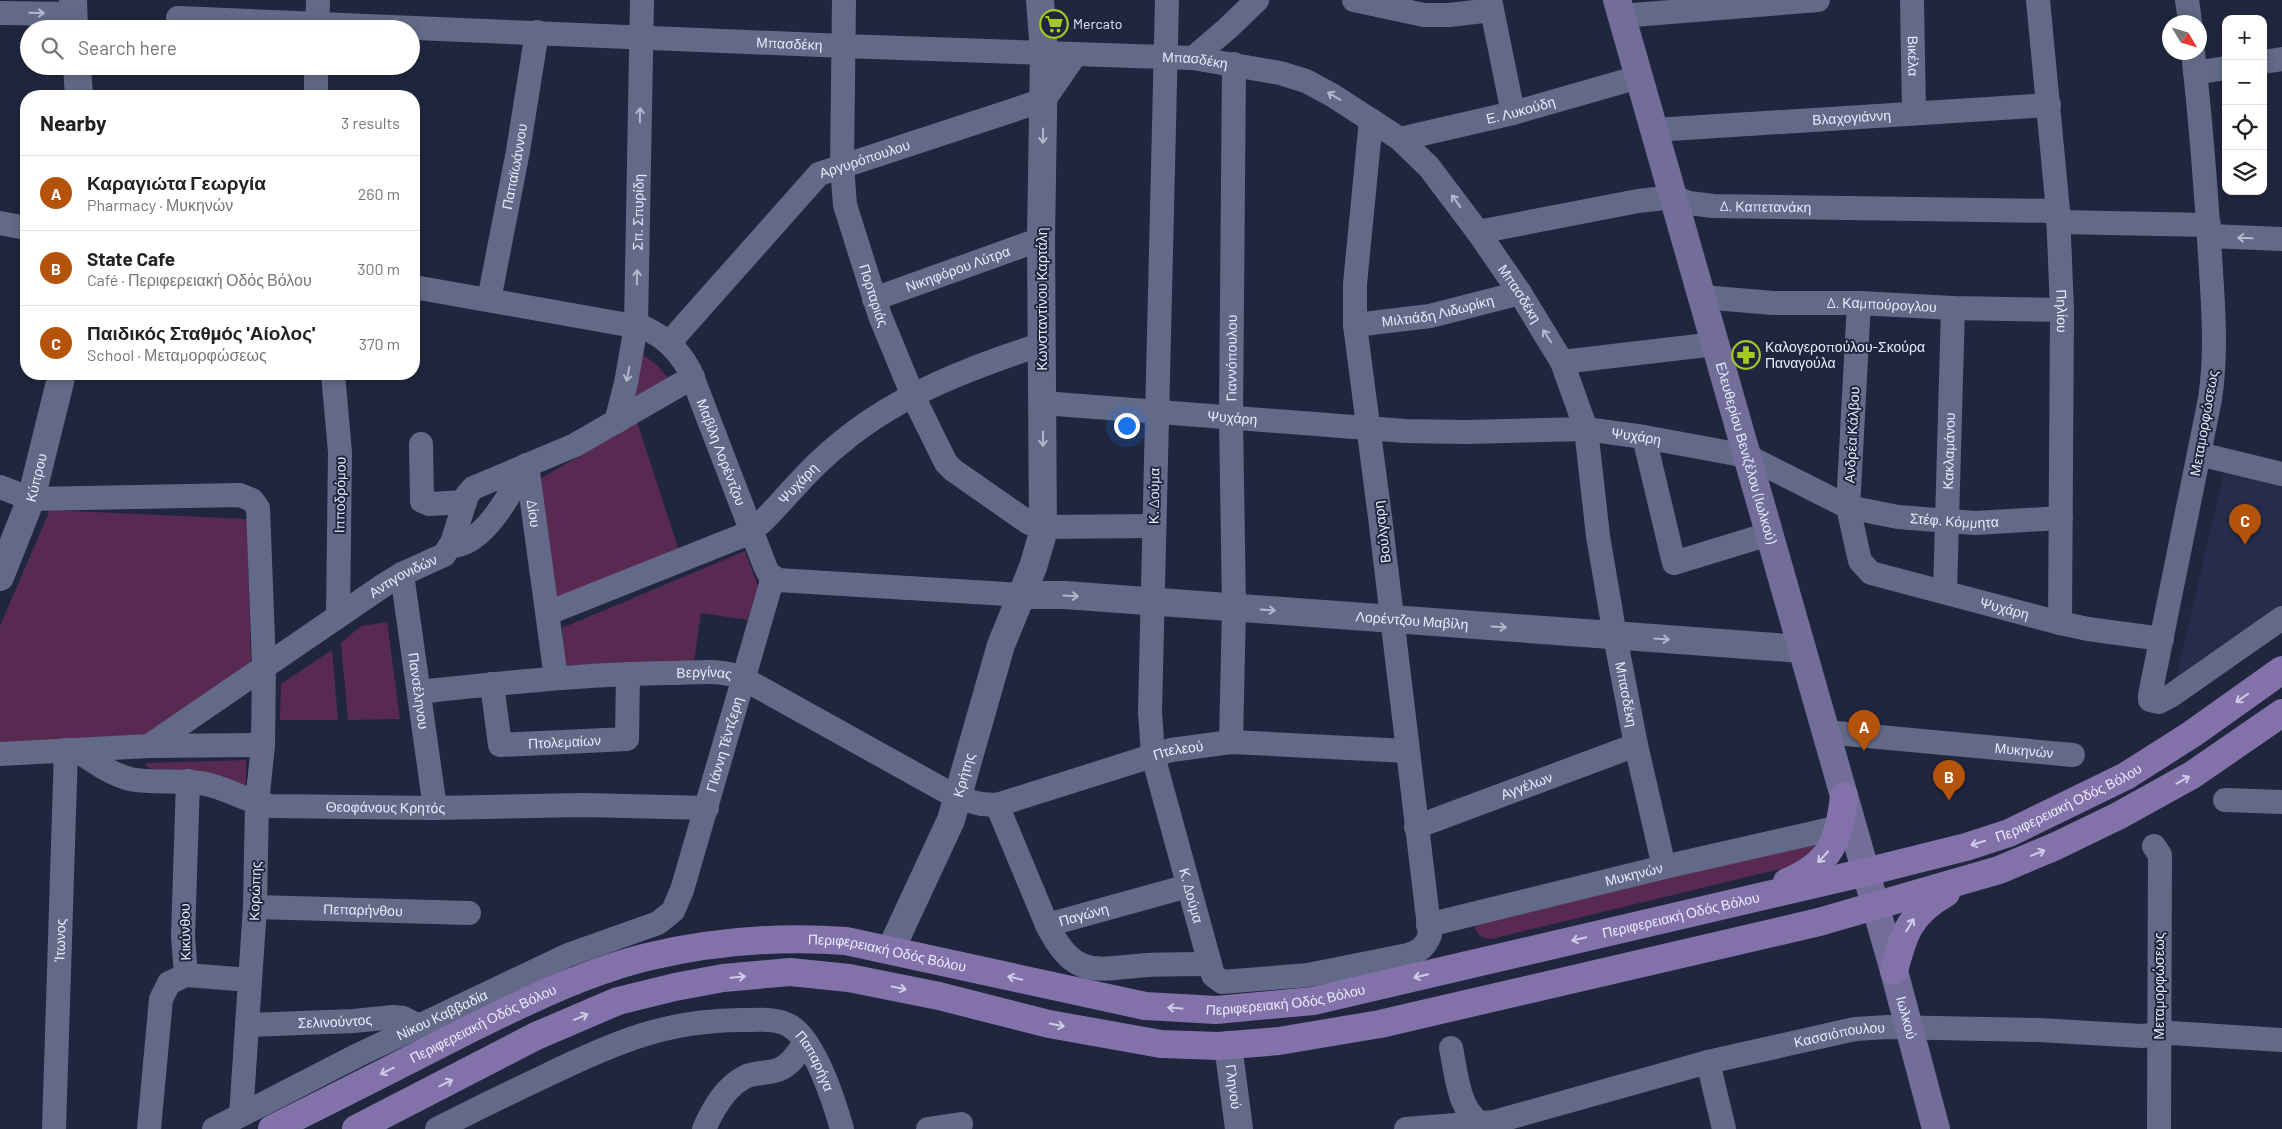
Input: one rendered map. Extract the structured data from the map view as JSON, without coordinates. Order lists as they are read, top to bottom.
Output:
{
  "streets": {
    "main road": ["Ελευθερίου Βενιζέλου (Ιωλκού)", "Περιφερειακή Οδός Βόλου", "Ιωλκού"],
    "street": [
      "Μπασδέκη",
      "Βικέλα",
      "Ε. Λυκούδη",
      "Βλαχογιάννη",
      "Αργυρόπουλου",
      "Παπαϊωάννου",
      "Δ. Καπετανάκη",
      "Σπ. Σπυρίδη",
      "Νικηφόρου Λύτρα",
      "Πορταριάς",
      "Κωνσταντίνου Καρτάλη",
      "Δ. Καμπούρογλου",
      "Μιλτιάδη Λιδωρίκη",
      "Πηλίου",
      "Γιαννόπουλου",
      "Ψυχάρη",
      "Μεταμορφώσεως",
      "Ανδρέα Κάλβου",
      "Κακλαμάνου",
      "Μαβίλη Λορέντζου",
      "Κύπρου",
      "Ιπποδρόμου",
      "Κ. Δούμα",
      "Δίου",
      "Στέφ. Κόμμητα",
      "Βούλγαρη",
      "Αντιγονιδών",
      "Λορέντζου Μαβίλη",
      "Βεργίνας",
      "Πανσέληνου",
      "Πτολεμαίων",
      "ΓΙάννη Τέντζερη",
      "Πτελεού",
      "Μυκηνών",
      "Κρήτης",
      "Αγγέλων",
      "Θεοφάνους Κρητός",
      "Κορώπης",
      "Πεπαρήνθου",
      "Παγώνη",
      "Κικύνθου",
      "Ίτωνος",
      "Νίκου Καββαδία",
      "Σελινούντος",
      "Κασσιόπουλου",
      "Παπαρήγα",
      "Γληνού"
    ]
  },
  "crossings": [
    ["Μπασδέκη", "Ε. Λυκούδη"],
    ["Μπασδέκη", "Παπαϊωάννου"],
    ["Μπασδέκη", "Δ. Καπετανάκη"],
    ["Μπασδέκη", "Σπ. Σπυρίδη"],
    ["Μπασδέκη", "Πορταριάς"],
    ["Μπασδέκη", "Κωνσταντίνου Καρτάλη"],
    ["Μπασδέκη", "Μιλτιάδη Λιδωρίκη"],
    ["Μπασδέκη", "Γιαννόπουλου"],
    ["Μπασδέκη", "Ψυχάρη"],
    ["Μπασδέκη", "Κ. Δούμα"],
    ["Μπασδέκη", "Βούλγαρη"],
    ["Μπασδέκη", "Λορέντζου Μαβίλη"],
    ["Μπασδέκη", "Μυκηνών"],
    ["Μπασδέκη", "Αγγέλων"],
    ["Βικέλα", "Βλαχογιάννη"],
    ["Ε. Λυκούδη", "Ελευθερίου Βενιζέλου (Ιωλκού)"],
    ["Βλαχογιάννη", "Πηλίου"],
    ["Βλαχογιάννη", "Ελευθερίου Βενιζέλου (Ιωλκού)"],
    ["Αργυρόπουλου", "Πορταριάς"],
    ["Αργυρόπουλου", "Κωνσταντίνου Καρτάλη"],
    ["Αργυρόπουλου", "Μαβίλη Λορέντζου"],
    ["Παπαϊωάννου", "Μαβίλη Λορέντζου"],
    ["Δ. Καπετανάκη", "Πηλίου"],
    ["Δ. Καπετανάκη", "Μεταμορφώσεως"],
    ["Δ. Καπετανάκη", "Ελευθερίου Βενιζέλου (Ιωλκού)"],
    ["Σπ. Σπυρίδη", "Μαβίλη Λορέντζου"],
    ["Σπ. Σπυρίδη", "Αντιγονιδών"],
    ["Νικηφόρου Λύτρα", "Πορταριάς"],
    ["Νικηφόρου Λύτρα", "Κωνσταντίνου Καρτάλη"],
    ["Πορταριάς", "Κωνσταντίνου Καρτάλη"],
    ["Πορταριάς", "Ψυχάρη"],
    ["Κωνσταντίνου Καρτάλη", "Ψυχάρη"],
    ["Κωνσταντίνου Καρτάλη", "Λορέντζου Μαβίλη"],
    ["Κωνσταντίνου Καρτάλη", "Κρήτης"],
    ["Δ. Καμπούρογλου", "Πηλίου"],
    ["Δ. Καμπούρογλου", "Ανδρέα Κάλβου"],
    ["Δ. Καμπούρογλου", "Κακλαμάνου"],
    ["Δ. Καμπούρογλου", "Ελευθερίου Βενιζέλου (Ιωλκού)"],
    ["Μιλτιάδη Λιδωρίκη", "Βούλγαρη"],
    ["Πηλίου", "Ψυχάρη"],
    ["Πηλίου", "Στέφ. Κόμμητα"],
    ["Γιαννόπουλου", "Ψυχάρη"],
    ["Γιαννόπουλου", "Λορέντζου Μαβίλη"],
    ["Γιαννόπουλου", "Πτελεού"],
    ["Ψυχάρη", "Μεταμορφώσεως"],
    ["Ψυχάρη", "Ανδρέα Κάλβου"],
    ["Ψυχάρη", "Κακλαμάνου"],
    ["Ψυχάρη", "Μαβίλη Λορέντζου"],
    ["Ψυχάρη", "Ελευθερίου Βενιζέλου (Ιωλκού)"],
    ["Ψυχάρη", "Κ. Δούμα"],
    ["Ψυχάρη", "Δίου"],
    ["Ψυχάρη", "Στέφ. Κόμμητα"],
    ["Ψυχάρη", "Βούλγαρη"],
    ["Μεταμορφώσεως", "Κασσιόπουλου"],
    ["Ανδρέα Κάλβου", "Στέφ. Κόμμητα"],
    ["Κακλαμάνου", "Στέφ. Κόμμητα"],
    ["Μαβίλη Λορέντζου", "Αντιγονιδών"],
    ["Μαβίλη Λορέντζου", "ΓΙάννη Τέντζερη"],
    ["Ελευθερίου Βενιζέλου (Ιωλκού)", "Λορέντζου Μαβίλη"],
    ["Ελευθερίου Βενιζέλου (Ιωλκού)", "Μυκηνών"],
    ["Ελευθερίου Βενιζέλου (Ιωλκού)", "Περιφερειακή Οδός Βόλου"],
    ["Ελευθερίου Βενιζέλου (Ιωλκού)", "Ιωλκού"],
    ["Κύπρου", "Κορώπης"],
    ["Ιπποδρόμου", "Αντιγονιδών"],
    ["Κ. Δούμα", "Λορέντζου Μαβίλη"],
    ["Κ. Δούμα", "Πτελεού"],
    ["Κ. Δούμα", "Μυκηνών"],
    ["Κ. Δούμα", "Παγώνη"],
    ["Δίου", "Αντιγονιδών"],
    ["Δίου", "Βεργίνας"],
    ["Βούλγαρη", "Λορέντζου Μαβίλη"],
    ["Βούλγαρη", "Πτελεού"],
    ["Βούλγαρη", "Μυκηνών"],
    ["Βούλγαρη", "Αγγέλων"],
    ["Αντιγονιδών", "Πανσέληνου"],
    ["Αντιγονιδών", "Κορώπης"],
    ["Λορέντζου Μαβίλη", "Κρήτης"],
    ["Βεργίνας", "Πανσέληνου"],
    ["Βεργίνας", "Πτολεμαίων"],
    ["Βεργίνας", "ΓΙάννη Τέντζερη"],
    ["Βεργίνας", "Πτελεού"],
    ["Βεργίνας", "Κρήτης"],
    ["Πανσέληνου", "Θεοφάνους Κρητός"],
    ["ΓΙάννη Τέντζερη", "Θεοφάνους Κρητός"],
    ["ΓΙάννη Τέντζερη", "Νίκου Καββαδία"],
    ["Πτελεού", "Κρήτης"],
    ["Πτελεού", "Παγώνη"],
    ["Μυκηνών", "Παγώνη"],
    ["Κρήτης", "Περιφερειακή Οδός Βόλου"],
    ["Θεοφάνους Κρητός", "Κορώπης"],
    ["Θεοφάνους Κρητός", "Κικύνθου"],
    ["Θεοφάνους Κρητός", "Ίτωνος"],
    ["Κορώπης", "Πεπαρήνθου"],
    ["Κορώπης", "Νίκου Καββαδία"],
    ["Κορώπης", "Σελινούντος"],
    ["Νίκου Καββαδία", "Σελινούντος"],
    ["Ιωλκού", "Κασσιόπουλου"]
  ],
  "one_way": ["Κωνσταντίνου Καρτάλη", "Λορέντζου Μαβίλη"],
  "places": {
    "supermarket": ["Mercato"],
    "pharmacy": ["Καλογεροπούλου-Σκούρα Παναγούλα"]
  },
  "north": "bottom right",
  "page": {
    "map_buttons": ["+", "−"],
    "search": "Search here",
    "heading": ["Nearby", "3 results"],
    "list": [
      {
        "mark": "A",
        "name": "Καραγιώτα Γεωργία",
        "note": "Pharmacy · Μυκηνών",
        "value": "260 m"
      },
      {
        "mark": "B",
        "name": "State Cafe",
        "note": "Café · Περιφερειακή Οδός Βόλου",
        "value": "300 m"
      },
      {
        "mark": "C",
        "name": "Παιδικός Σταθμός 'Αίολος'",
        "note": "School · Μεταμορφώσεως",
        "value": "370 m"
      }
    ],
    "pins": ["C", "A", "B"]
  }
}
